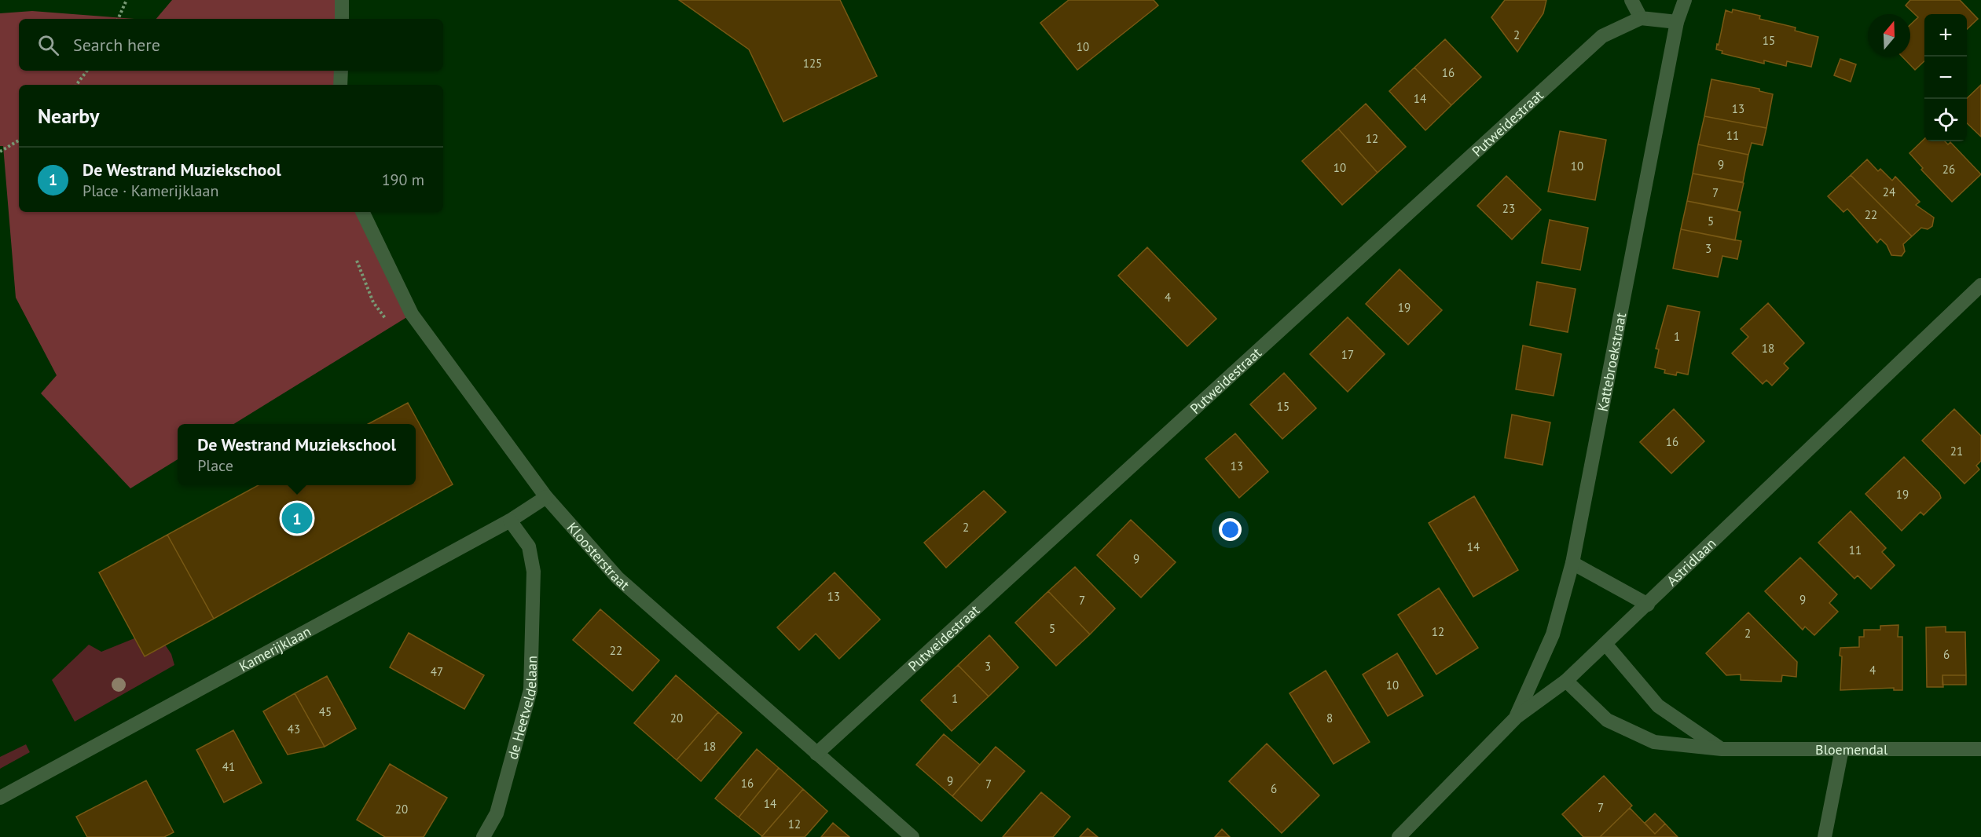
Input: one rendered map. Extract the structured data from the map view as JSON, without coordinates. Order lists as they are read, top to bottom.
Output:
{
  "streets": {
    "street": [
      "Putweidestraat",
      "Kattebroekstraat",
      "Kloosterstraat",
      "Astridlaan",
      "Kamerijklaan",
      "de Heetveldelaan",
      "Bloemendal"
    ]
  },
  "crossings": [
    ["Putweidestraat", "Kloosterstraat"],
    ["Kattebroekstraat", "Astridlaan"],
    ["Kloosterstraat", "Kamerijklaan"],
    ["Astridlaan", "Bloemendal"],
    ["Kamerijklaan", "de Heetveldelaan"]
  ],
  "house_numbers": [
    "2",
    "15",
    "10",
    "125",
    "16",
    "14",
    "13",
    "11",
    "12",
    "9",
    "10",
    "10",
    "26",
    "24",
    "7",
    "23",
    "22",
    "5",
    "3",
    "4",
    "19",
    "1",
    "18",
    "17",
    "15",
    "16",
    "21",
    "13",
    "19",
    "2",
    "14",
    "11",
    "9",
    "13",
    "9",
    "7",
    "5",
    "12",
    "2",
    "22",
    "6",
    "3",
    "4",
    "47",
    "10",
    "1",
    "45",
    "20",
    "8",
    "43",
    "18",
    "41",
    "9",
    "16",
    "7",
    "6",
    "14",
    "7",
    "20",
    "12"
  ],
  "north": "top",
  "page": {
    "map_buttons": ["+", "−"],
    "search": "Search here",
    "heading": "Nearby",
    "list": [
      {
        "mark": "1",
        "name": "De Westrand Muziekschool",
        "note": "Place · Kamerijklaan",
        "value": "190 m"
      }
    ],
    "popup": ["De Westrand Muziekschool", "Place"],
    "pins": "1"
  }
}
